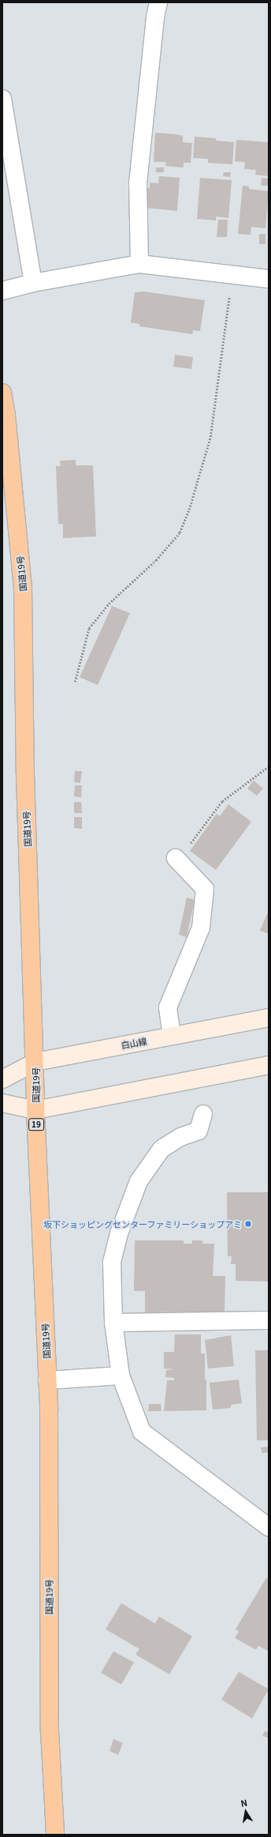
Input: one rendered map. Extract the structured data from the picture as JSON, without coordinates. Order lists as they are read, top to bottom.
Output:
{
  "streets": {
    "highway": ["国道19号", "19"],
    "street": ["白山線"]
  },
  "crossings": [
    ["国道19号", "白山線"]
  ],
  "places": ["坂下ショッピングセンターファミリーショップアミ"],
  "north": "top"
}
